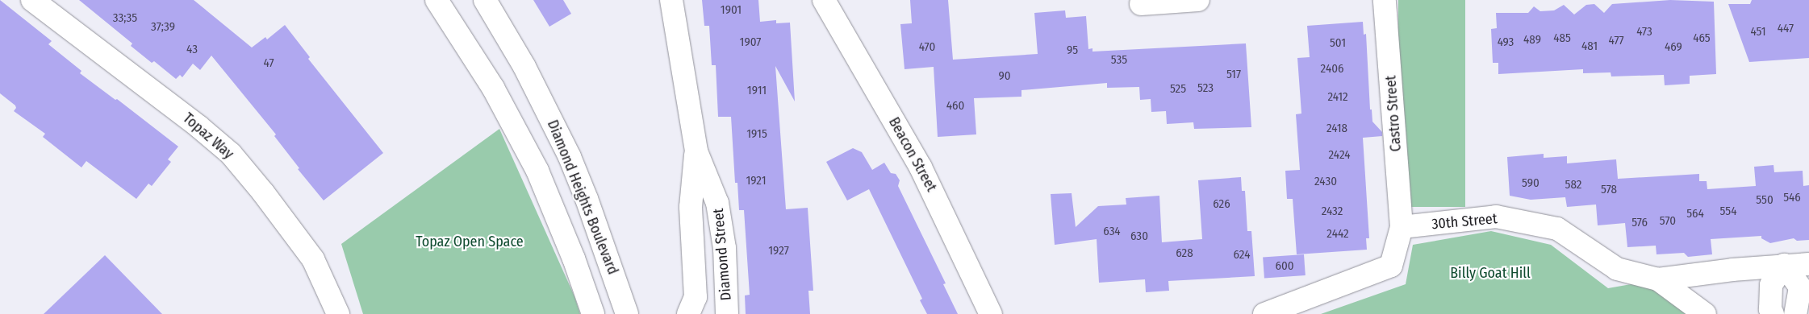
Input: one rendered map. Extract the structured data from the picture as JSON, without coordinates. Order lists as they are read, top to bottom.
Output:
{
  "streets": {
    "street": [
      "Castro Street",
      "Topaz Way",
      "Beacon Street",
      "Diamond Heights Boulevard",
      "30th Street",
      "Diamond Street"
    ]
  },
  "crossings": [
    ["Castro Street", "30th Street"]
  ],
  "parks": ["Topaz Open Space", "Billy Goat Hill"],
  "house_numbers": [
    "1901",
    "33;35",
    "37;39",
    "447",
    "473",
    "451",
    "485",
    "465",
    "489",
    "477",
    "1907",
    "493",
    "501",
    "481",
    "470",
    "469",
    "43",
    "95",
    "535",
    "47",
    "2406",
    "517",
    "90",
    "523",
    "525",
    "1911",
    "2412",
    "460",
    "2418",
    "1915",
    "2424",
    "1921",
    "2430",
    "590",
    "582",
    "578",
    "546",
    "550",
    "626",
    "2432",
    "554",
    "564",
    "570",
    "576",
    "634",
    "2442",
    "630",
    "1927",
    "628",
    "624",
    "600"
  ]
}
